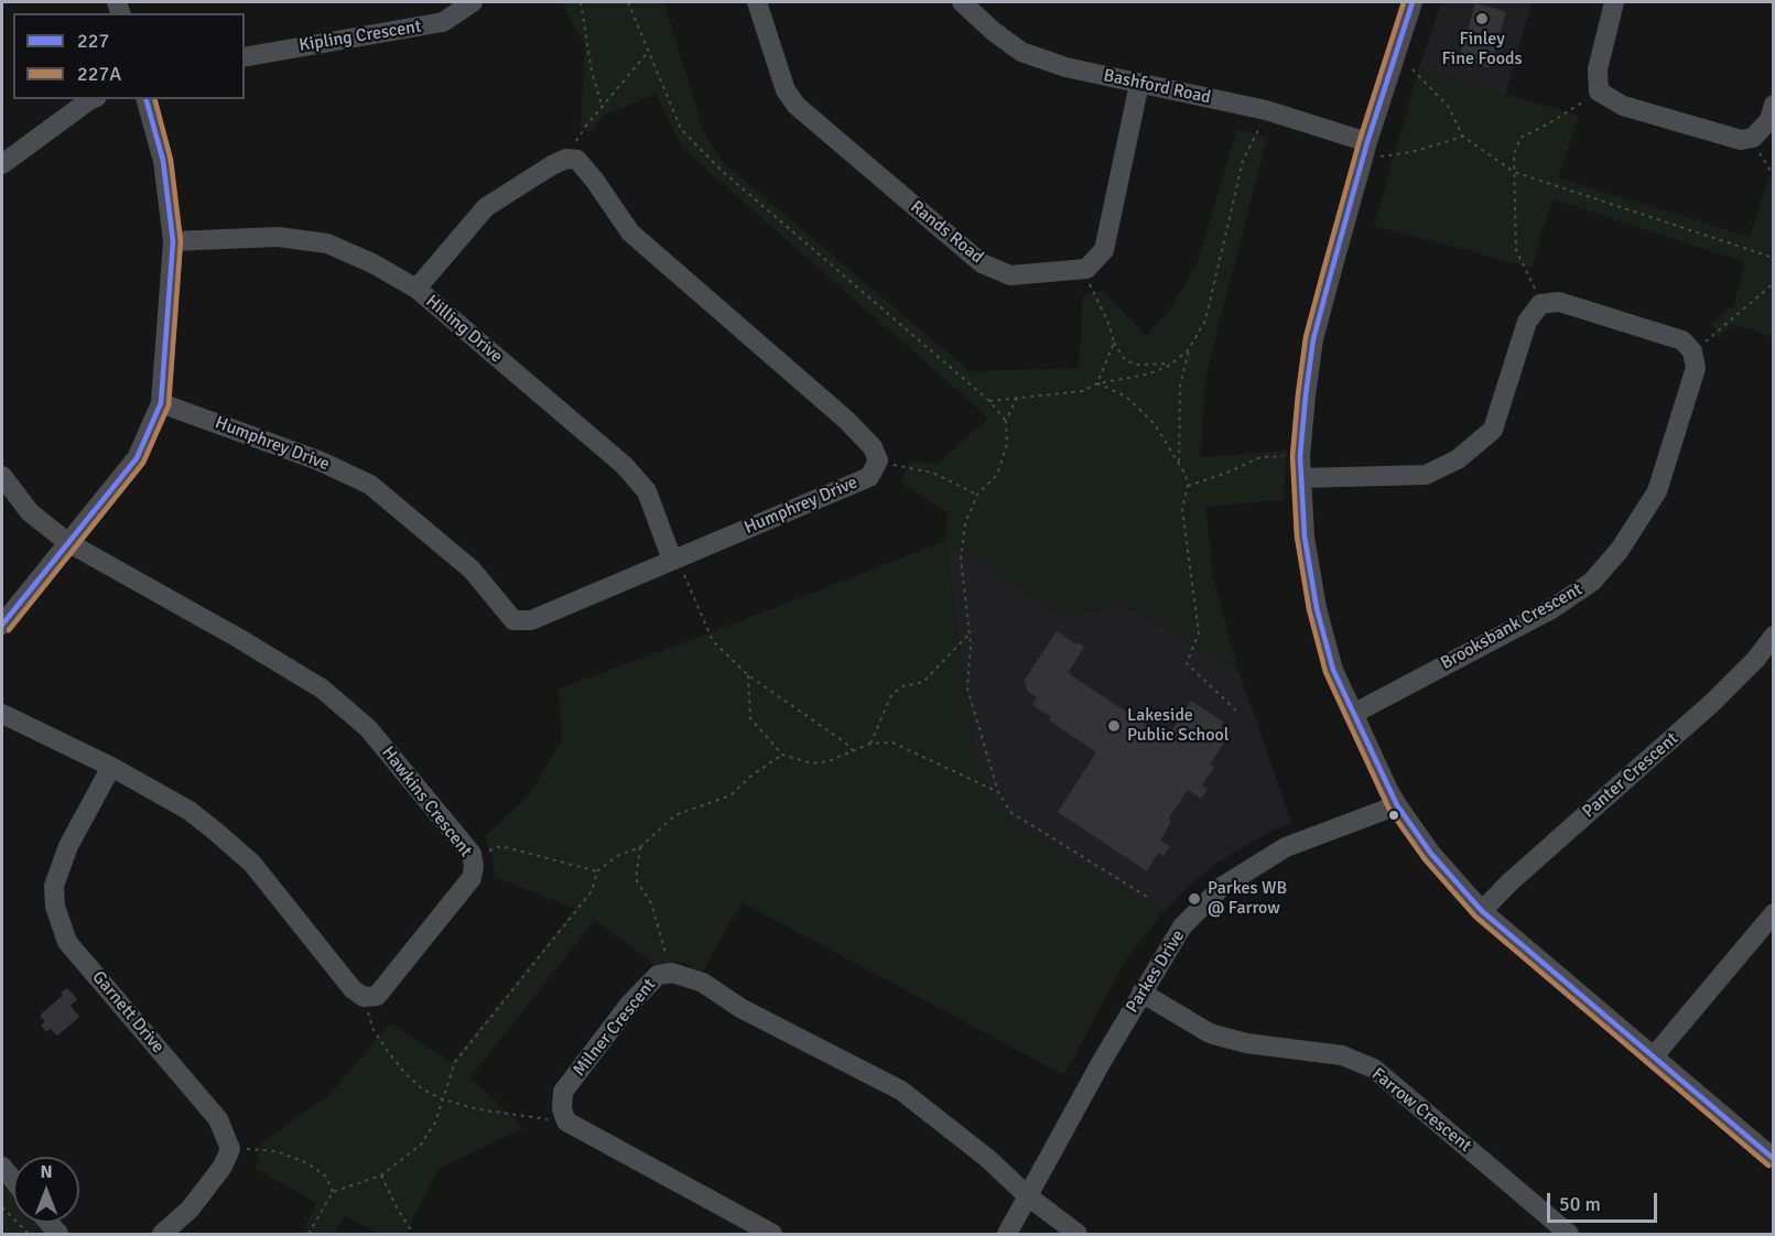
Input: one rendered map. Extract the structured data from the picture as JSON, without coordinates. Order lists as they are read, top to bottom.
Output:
{
  "streets": {
    "street": [
      "Kipling Crescent",
      "Bashford Road",
      "Rands Road",
      "Hilling Drive",
      "Humphrey Drive",
      "Brooksbank Crescent",
      "Panter Crescent",
      "Hawkins Crescent",
      "Parkes Drive",
      "Garnett Drive",
      "Milner Crescent",
      "Farrow Crescent"
    ]
  },
  "crossings": [
    ["Hilling Drive", "Humphrey Drive"],
    ["Parkes Drive", "Milner Crescent"],
    ["Parkes Drive", "Farrow Crescent"]
  ],
  "places": ["Finley Fine Foods", "Lakeside Public School", "Parkes WB @ Farrow"],
  "lines": ["transit line 227", "transit line 227A"],
  "legend": ["227", "227A"],
  "scale_bar": "50 m",
  "north": "top"
}
